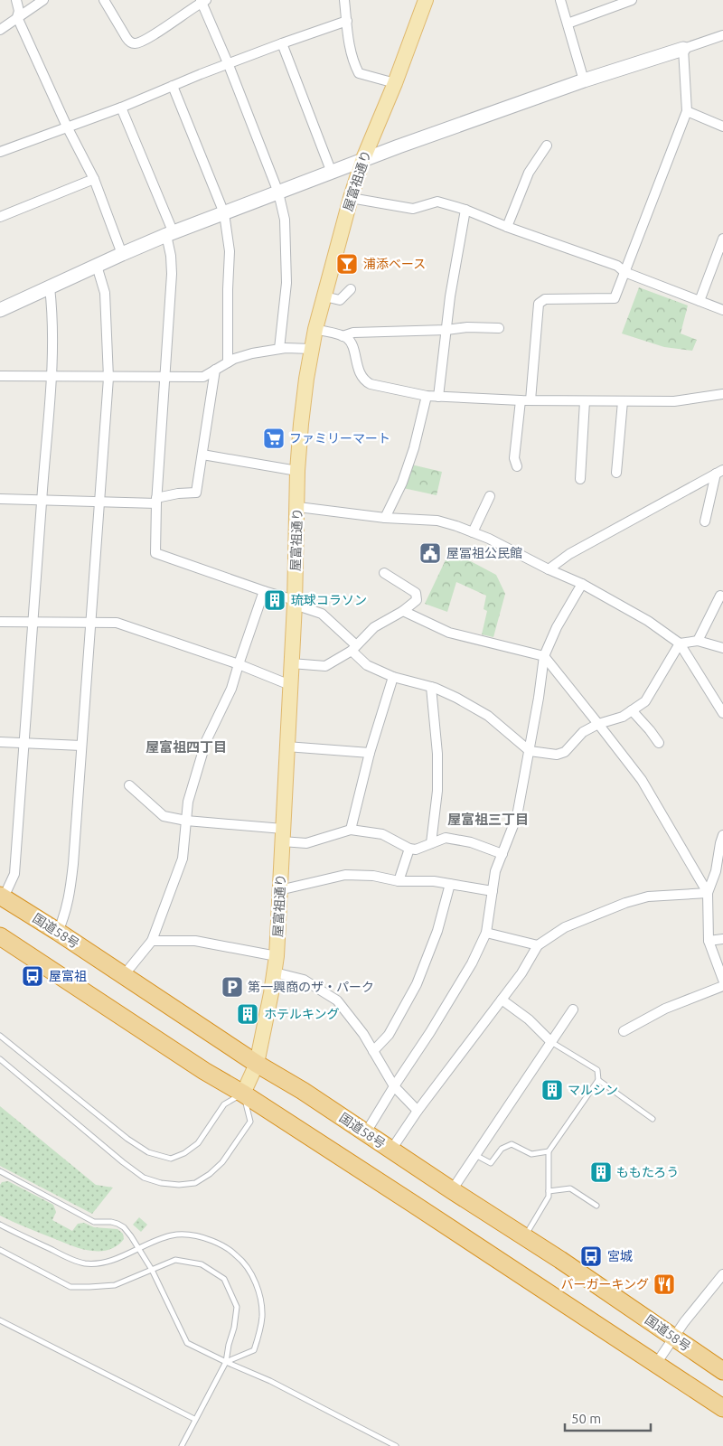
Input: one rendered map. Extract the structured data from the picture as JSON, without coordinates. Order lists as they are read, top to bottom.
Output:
{
  "streets": {
    "highway": ["国道58号"],
    "main road": ["屋富祖通り"]
  },
  "crossings": [
    ["屋富祖通り", "国道58号"]
  ],
  "districts": ["屋富祖四丁目", "屋富祖三丁目"],
  "places": {
    "bar": ["浦添ベース"],
    "supermarket": ["ファミリーマート"],
    "public building": ["屋冨祖公民館"],
    "building": [
      "琉球コラソン",
      "ホテルキング",
      "マルシン",
      "ももたろう"
    ],
    "bus stop": ["屋富祖", "宮城"],
    "parking": ["第一興商のザ・パーク"],
    "restaurant": ["バーガーキング"]
  },
  "scale_bar": "50 m"
}
